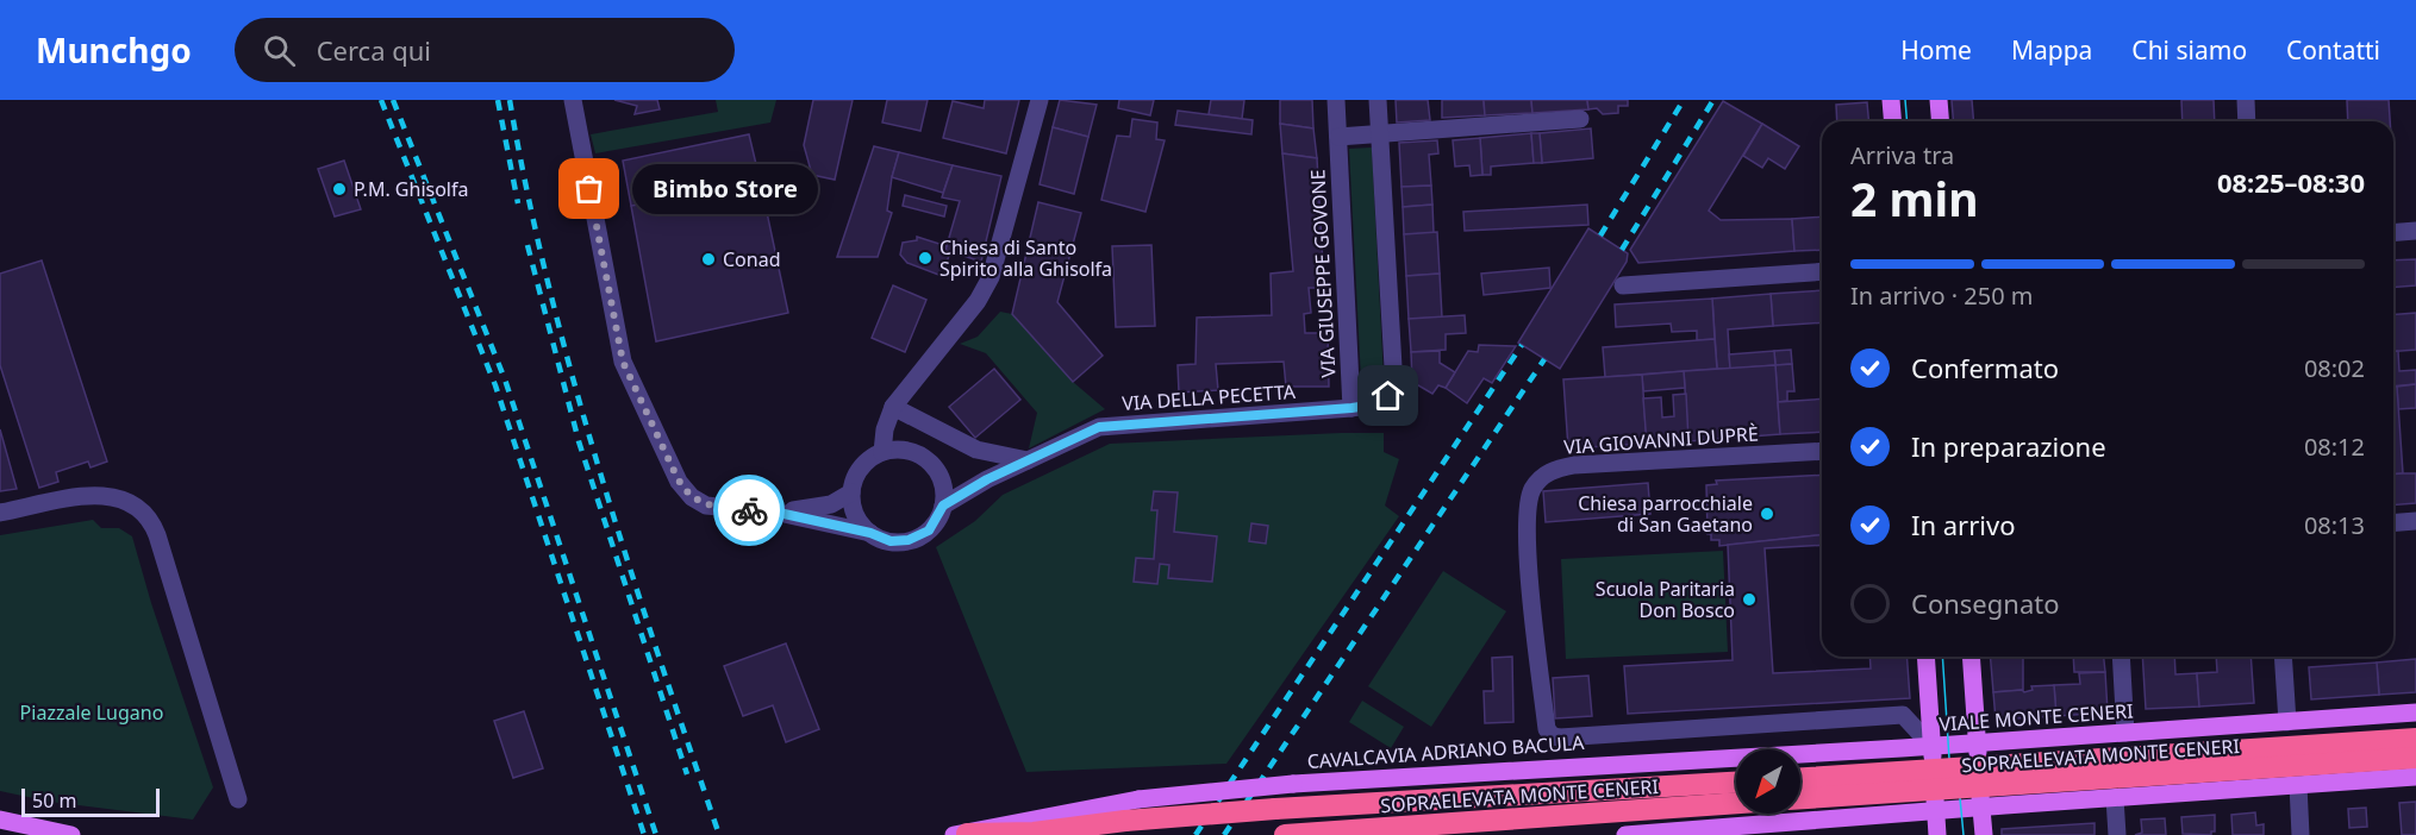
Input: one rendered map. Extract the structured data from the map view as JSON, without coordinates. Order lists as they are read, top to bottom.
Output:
{
  "streets": {
    "highway": ["CAVALCAVIA ADRIANO BACULA", "SOPRAELEVATA MONTE CENERI"],
    "main road": ["VIALE MONTE CENERI"],
    "street": ["VIA GIUSEPPE GOVONE", "VIA DELLA PECETTA", "VIA GIOVANNI DUPRÈ"]
  },
  "crossings": [
    ["VIA GIUSEPPE GOVONE", "VIA DELLA PECETTA"],
    ["VIA GIOVANNI DUPRÈ", "VIALE MONTE CENERI"],
    ["VIALE MONTE CENERI", "CAVALCAVIA ADRIANO BACULA"],
    ["CAVALCAVIA ADRIANO BACULA", "SOPRAELEVATA MONTE CENERI"]
  ],
  "parks": ["Piazzale Lugano"],
  "places": [
    "P.M. Ghisolfa",
    "Bimbo Store",
    "Chiesa di Santo Spirito alla Ghisolfa",
    "Conad",
    "Chiesa parrocchiale di San Gaetano",
    "Scuola Paritaria Don Bosco"
  ],
  "scale_bar": "50 m",
  "north": "bottom left",
  "page": {
    "header": "Munchgo",
    "search": "Cerca qui",
    "nav": [
      "Home",
      "Mappa",
      "Chi siamo",
      "Contatti"
    ],
    "heading": ["2 min", "Arriva tra", "08:25–08:30"],
    "bubble": "Bimbo Store",
    "bar": "In arrivo · 250 m",
    "list": [
      ["Confermato", "08:02"],
      ["In preparazione", "08:12"],
      ["In arrivo", "08:13"],
      "Consegnato"
    ],
    "scale": "50 m"
  }
}
